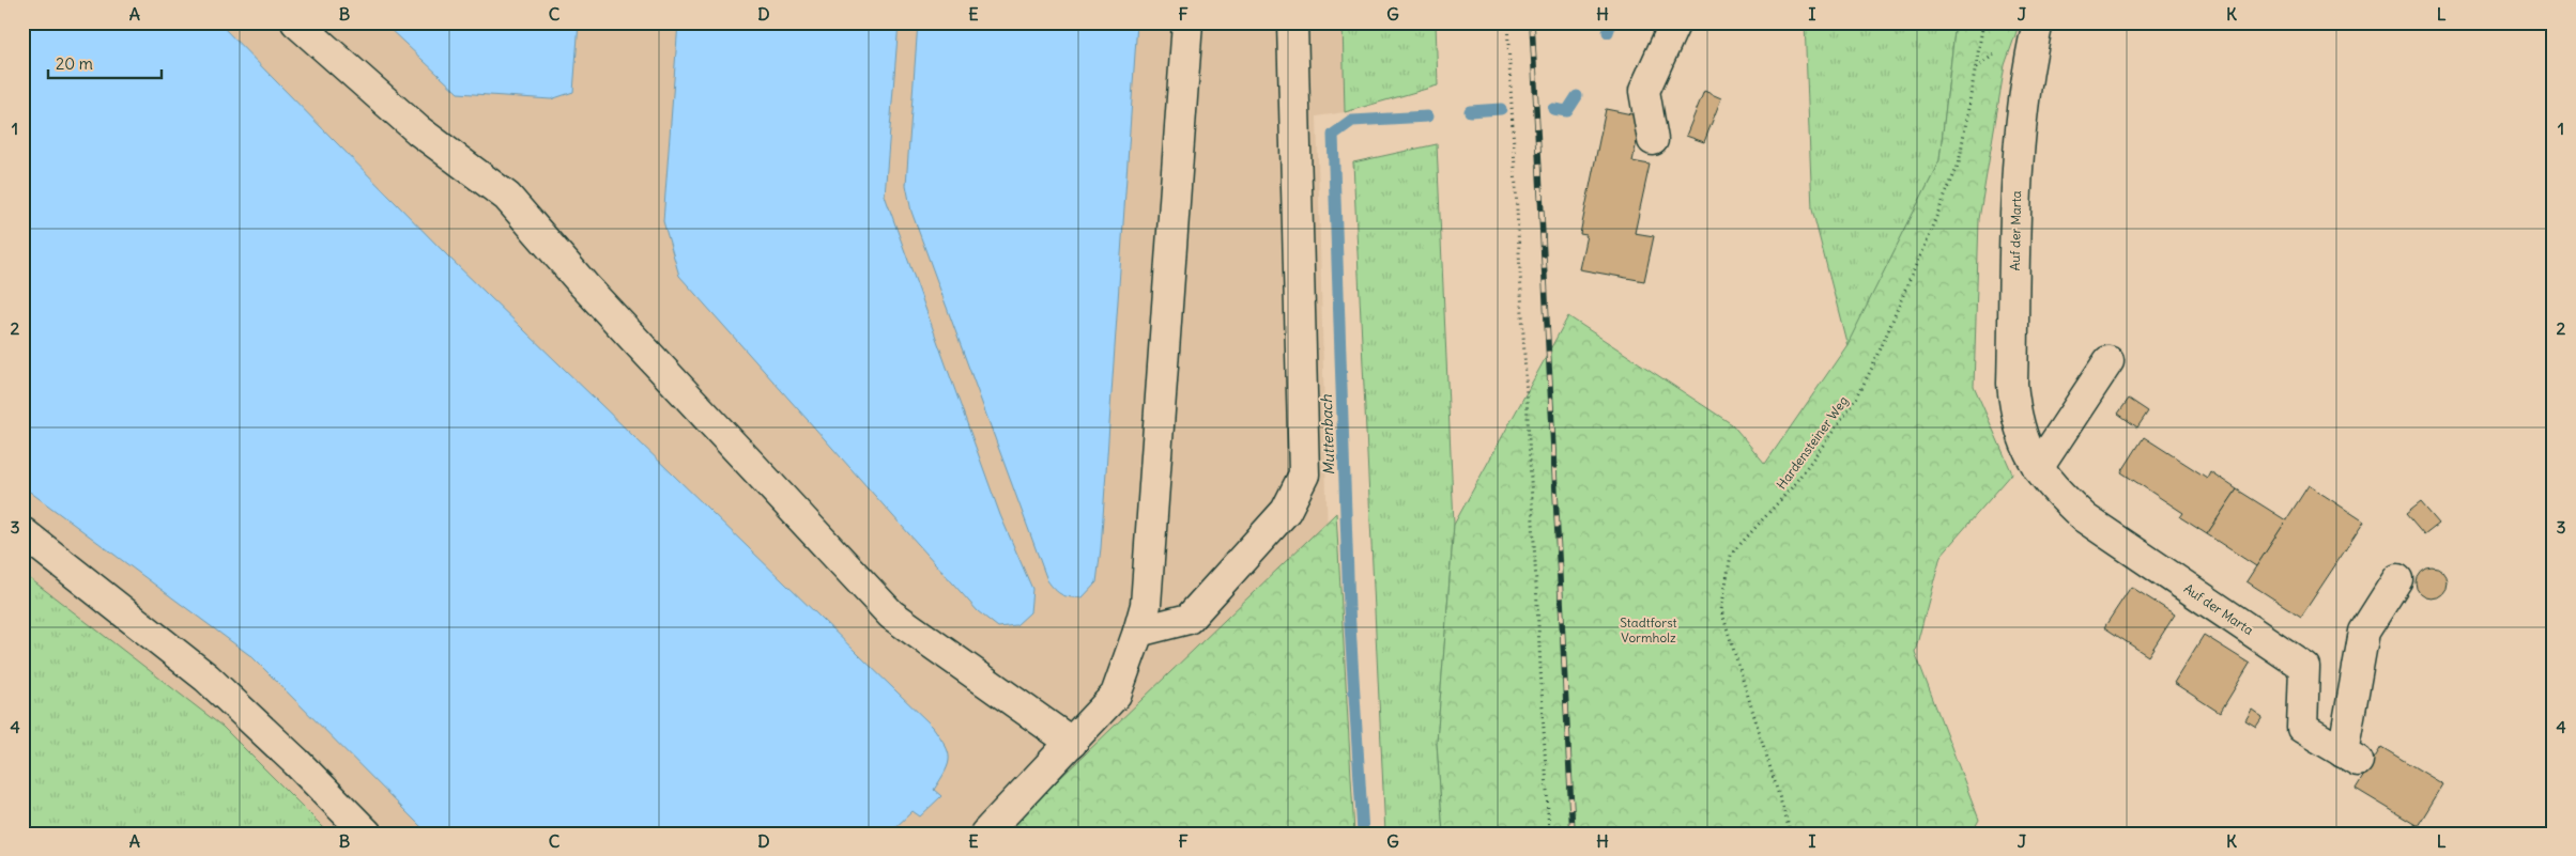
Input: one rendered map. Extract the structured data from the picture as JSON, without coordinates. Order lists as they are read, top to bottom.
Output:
{
  "streets": {
    "lane": ["Auf der Marta"],
    "path": ["Hardensteiner Weg"]
  },
  "water": ["Muttenbach"],
  "parks": ["Stadtforst Vormholz"],
  "scale_bar": "20 m",
  "grid": {
    "columns": [
      "A",
      "B",
      "C",
      "D",
      "E",
      "F",
      "G",
      "H",
      "I",
      "J",
      "K",
      "L"
    ],
    "rows": [
      "1",
      "2",
      "3",
      "4"
    ]
  }
}
